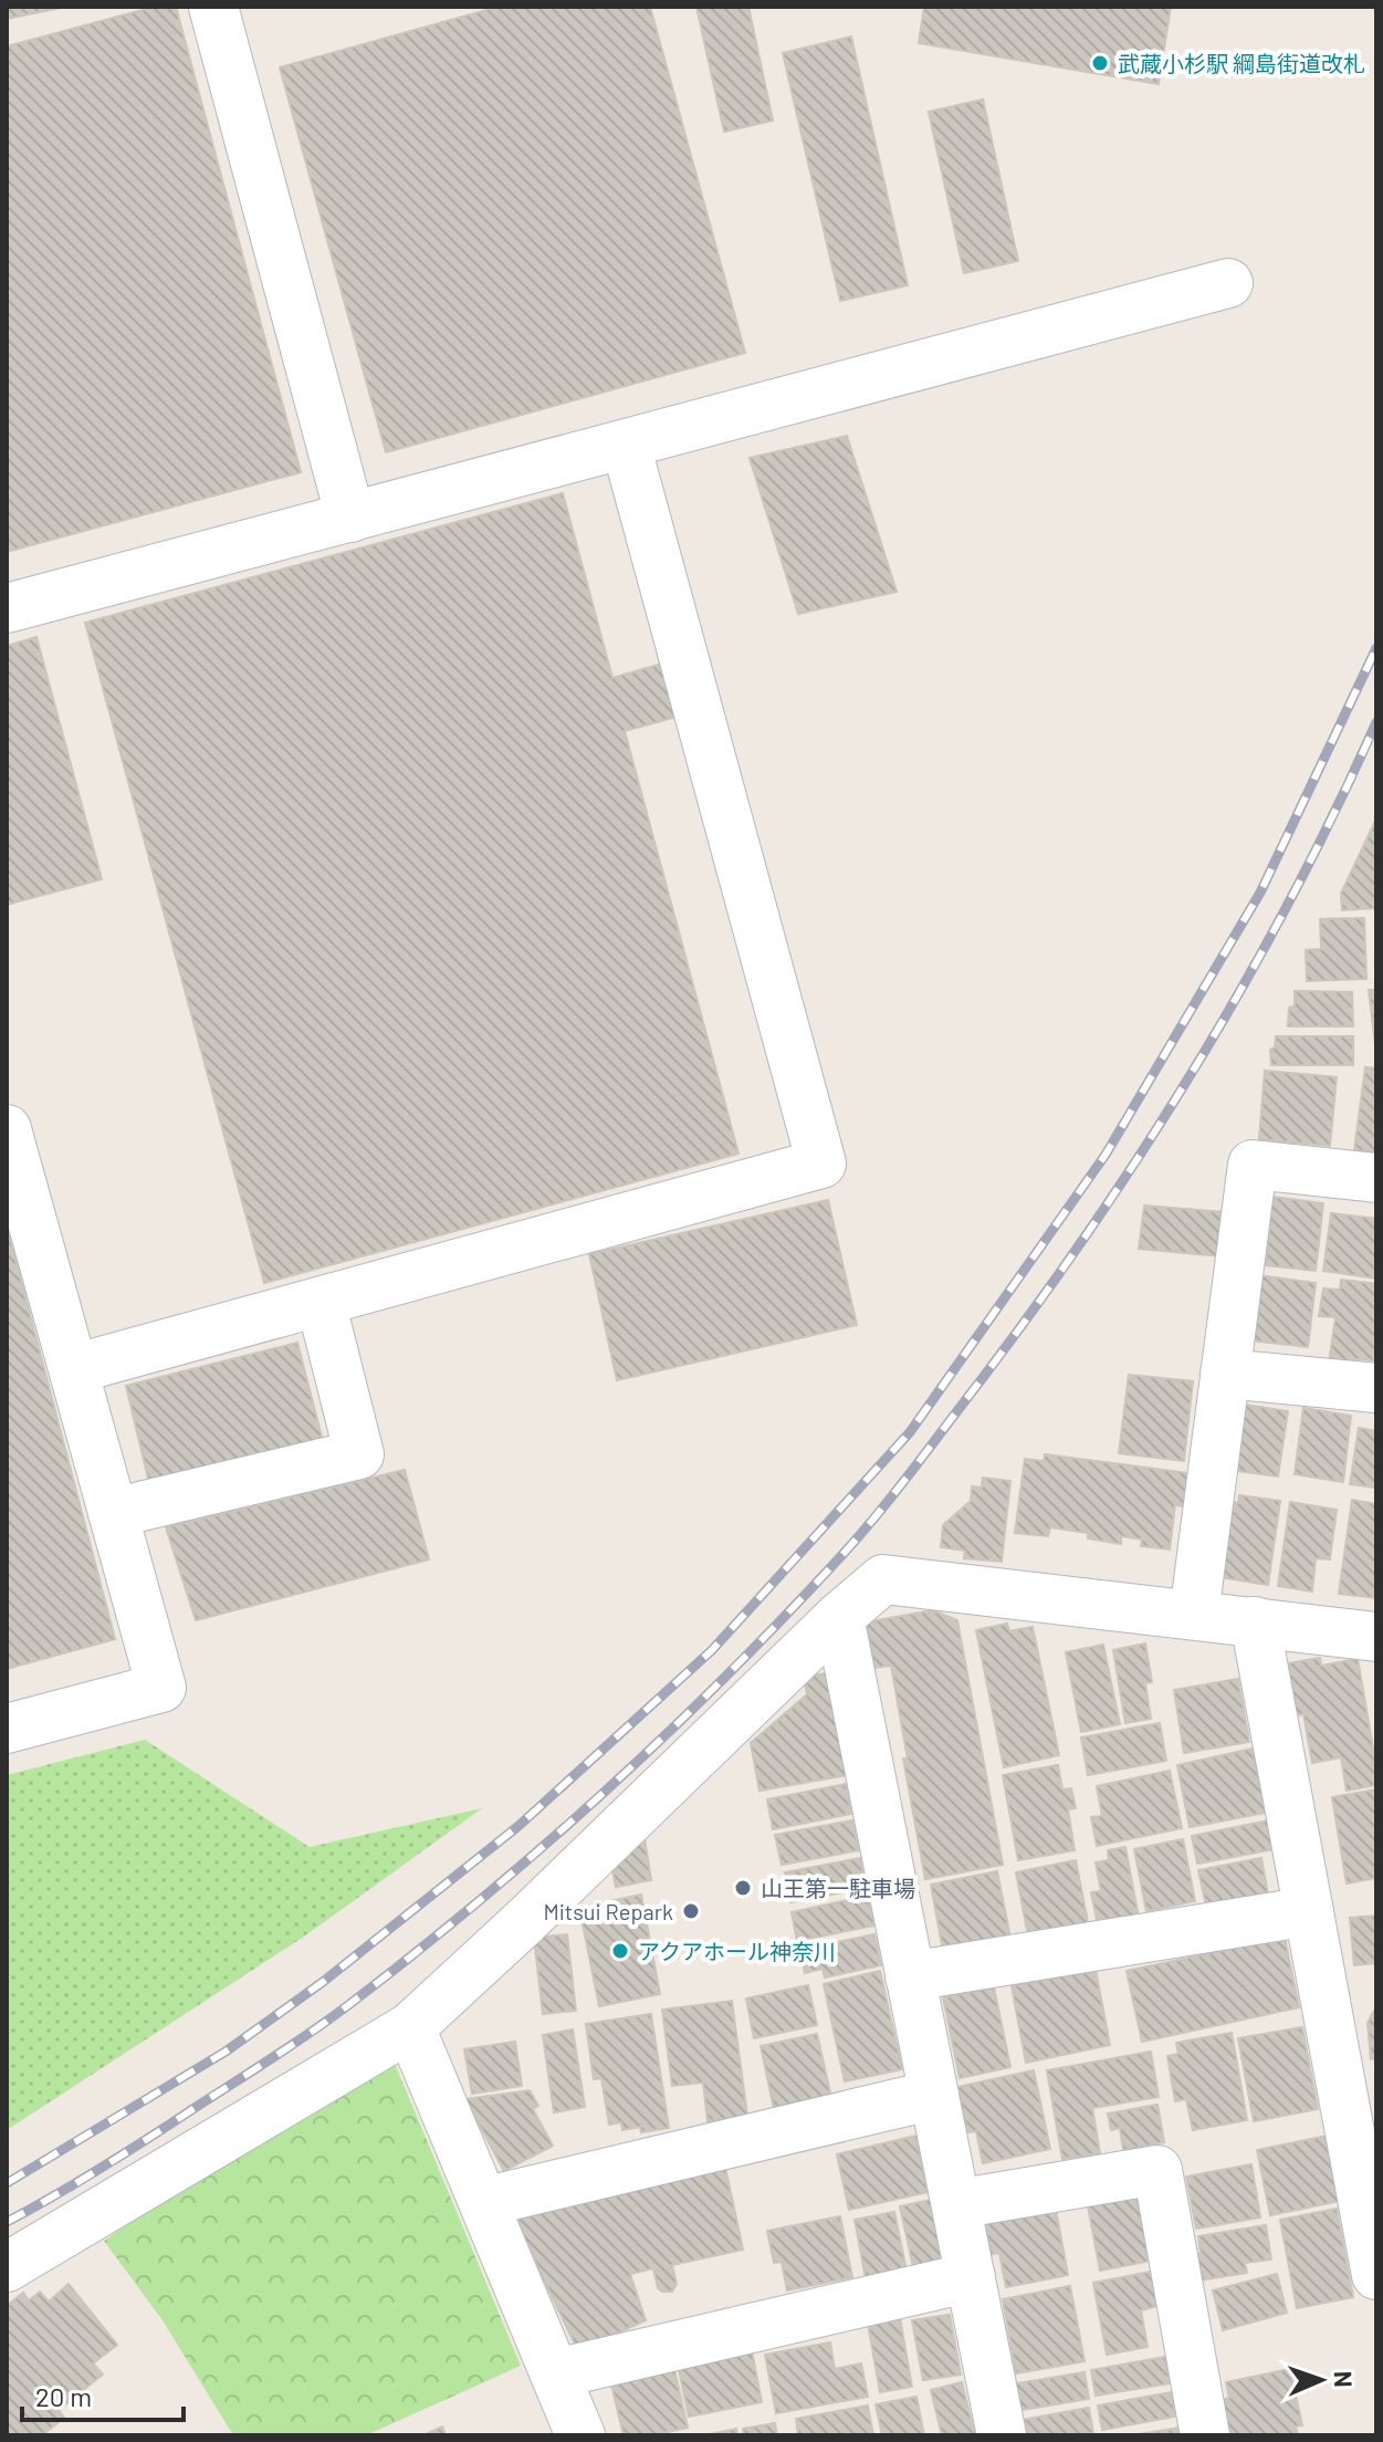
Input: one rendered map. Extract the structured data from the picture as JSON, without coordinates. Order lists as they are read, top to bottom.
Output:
{
  "places": [
    "武蔵小杉駅 綱島街道改札",
    "山王第一駐車場",
    "Mitsui Repark",
    "アクアホール神奈川"
  ],
  "scale_bar": "20 m",
  "north": "right"
}
